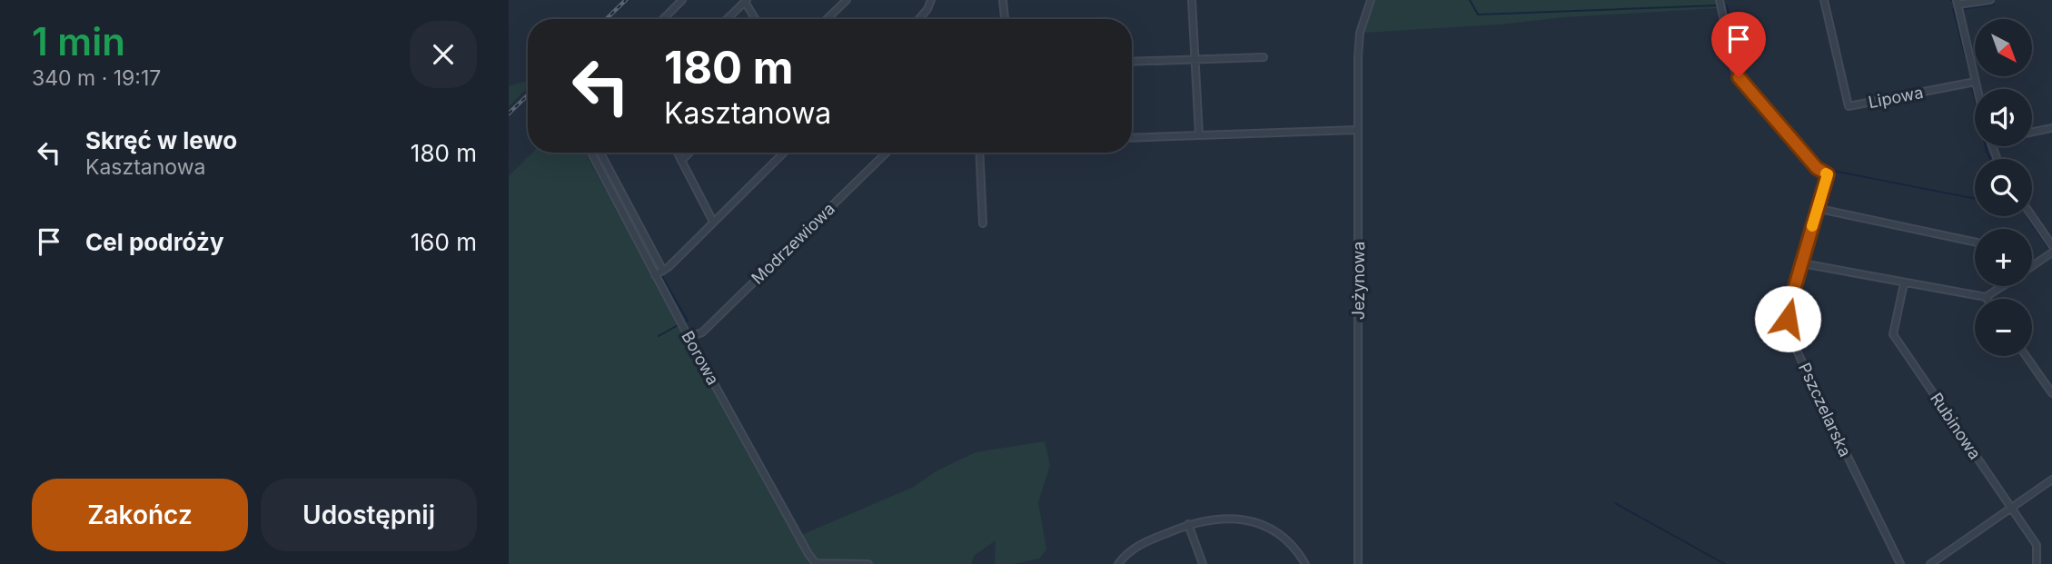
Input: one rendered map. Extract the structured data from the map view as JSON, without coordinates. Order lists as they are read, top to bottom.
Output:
{
  "streets": {
    "street": [
      "Lipowa",
      "Modrzewiowa",
      "Jeżynowa",
      "Borowa",
      "Pszczelarska",
      "Rubinowa"
    ]
  },
  "crossings": [
    ["Modrzewiowa", "Borowa"]
  ],
  "north": "bottom right",
  "page": {
    "heading": ["1 min", "340 m · 19:17"],
    "map_buttons": ["+", "−"],
    "turn": ["180 m", "Kasztanowa"],
    "list": [
      {
        "name": "Skręć w lewo",
        "note": "Kasztanowa",
        "value": "180 m"
      },
      {
        "name": "Cel podróży",
        "value": "160 m"
      }
    ],
    "buttons": ["Zakończ", "Udostępnij"]
  }
}
